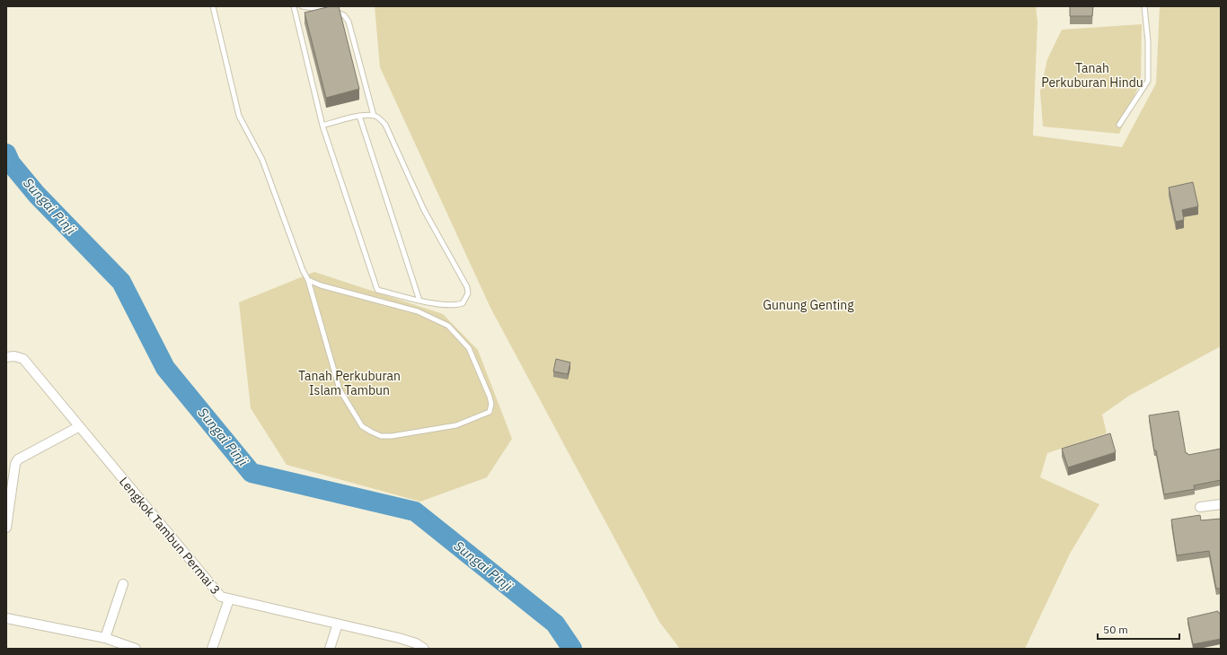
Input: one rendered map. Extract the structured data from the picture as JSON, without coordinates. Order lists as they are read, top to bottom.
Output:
{
  "streets": {
    "street": ["Lengkok Tambun Permai 3"]
  },
  "water": ["Sungai Pinji"],
  "parks": ["Tanah Perkuburan Hindu", "Gunung Genting", "Tanah Perkuburan Islam Tambun"],
  "scale_bar": "50 m"
}
